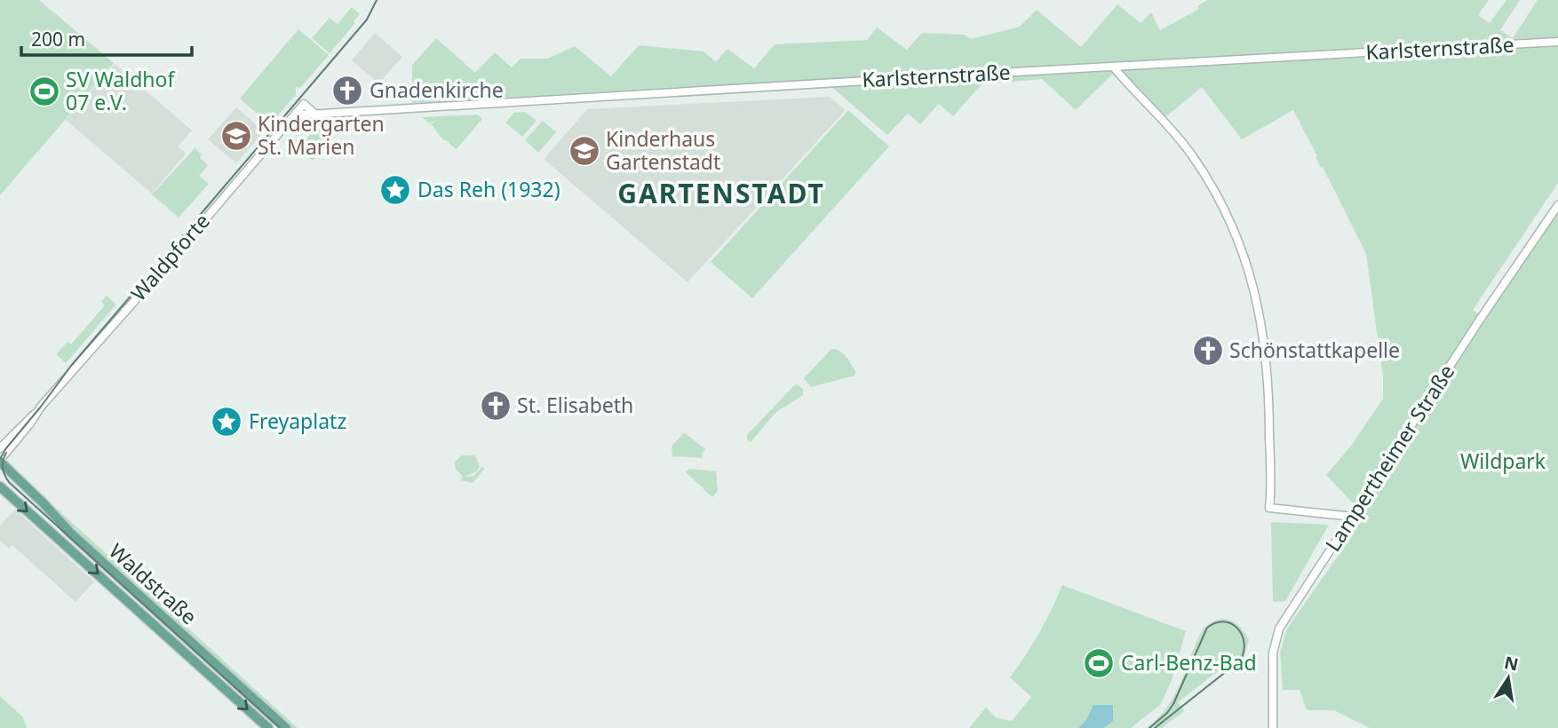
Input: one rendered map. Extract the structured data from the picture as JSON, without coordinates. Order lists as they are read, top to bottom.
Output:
{
  "streets": {
    "main road": ["Waldstraße"],
    "street": ["Karlsternstraße", "Waldpforte", "Lampertheimer Straße"]
  },
  "crossings": [
    ["Karlsternstraße", "Waldpforte"],
    ["Waldpforte", "Waldstraße"]
  ],
  "districts": ["GARTENSTADT"],
  "parks": ["Wildpark"],
  "places": {
    "church": ["Gnadenkirche", "Schönstattkapelle", "St. Elisabeth"],
    "sports": ["SV Waldhof 07 e.V.", "Carl-Benz-Bad"],
    "school or university": ["Kindergarten St. Marien", "Kinderhaus Gartenstadt"],
    "place": ["Das Reh (1932)", "Freyaplatz"]
  },
  "scale_bar": "200 m",
  "north": "top"
}
